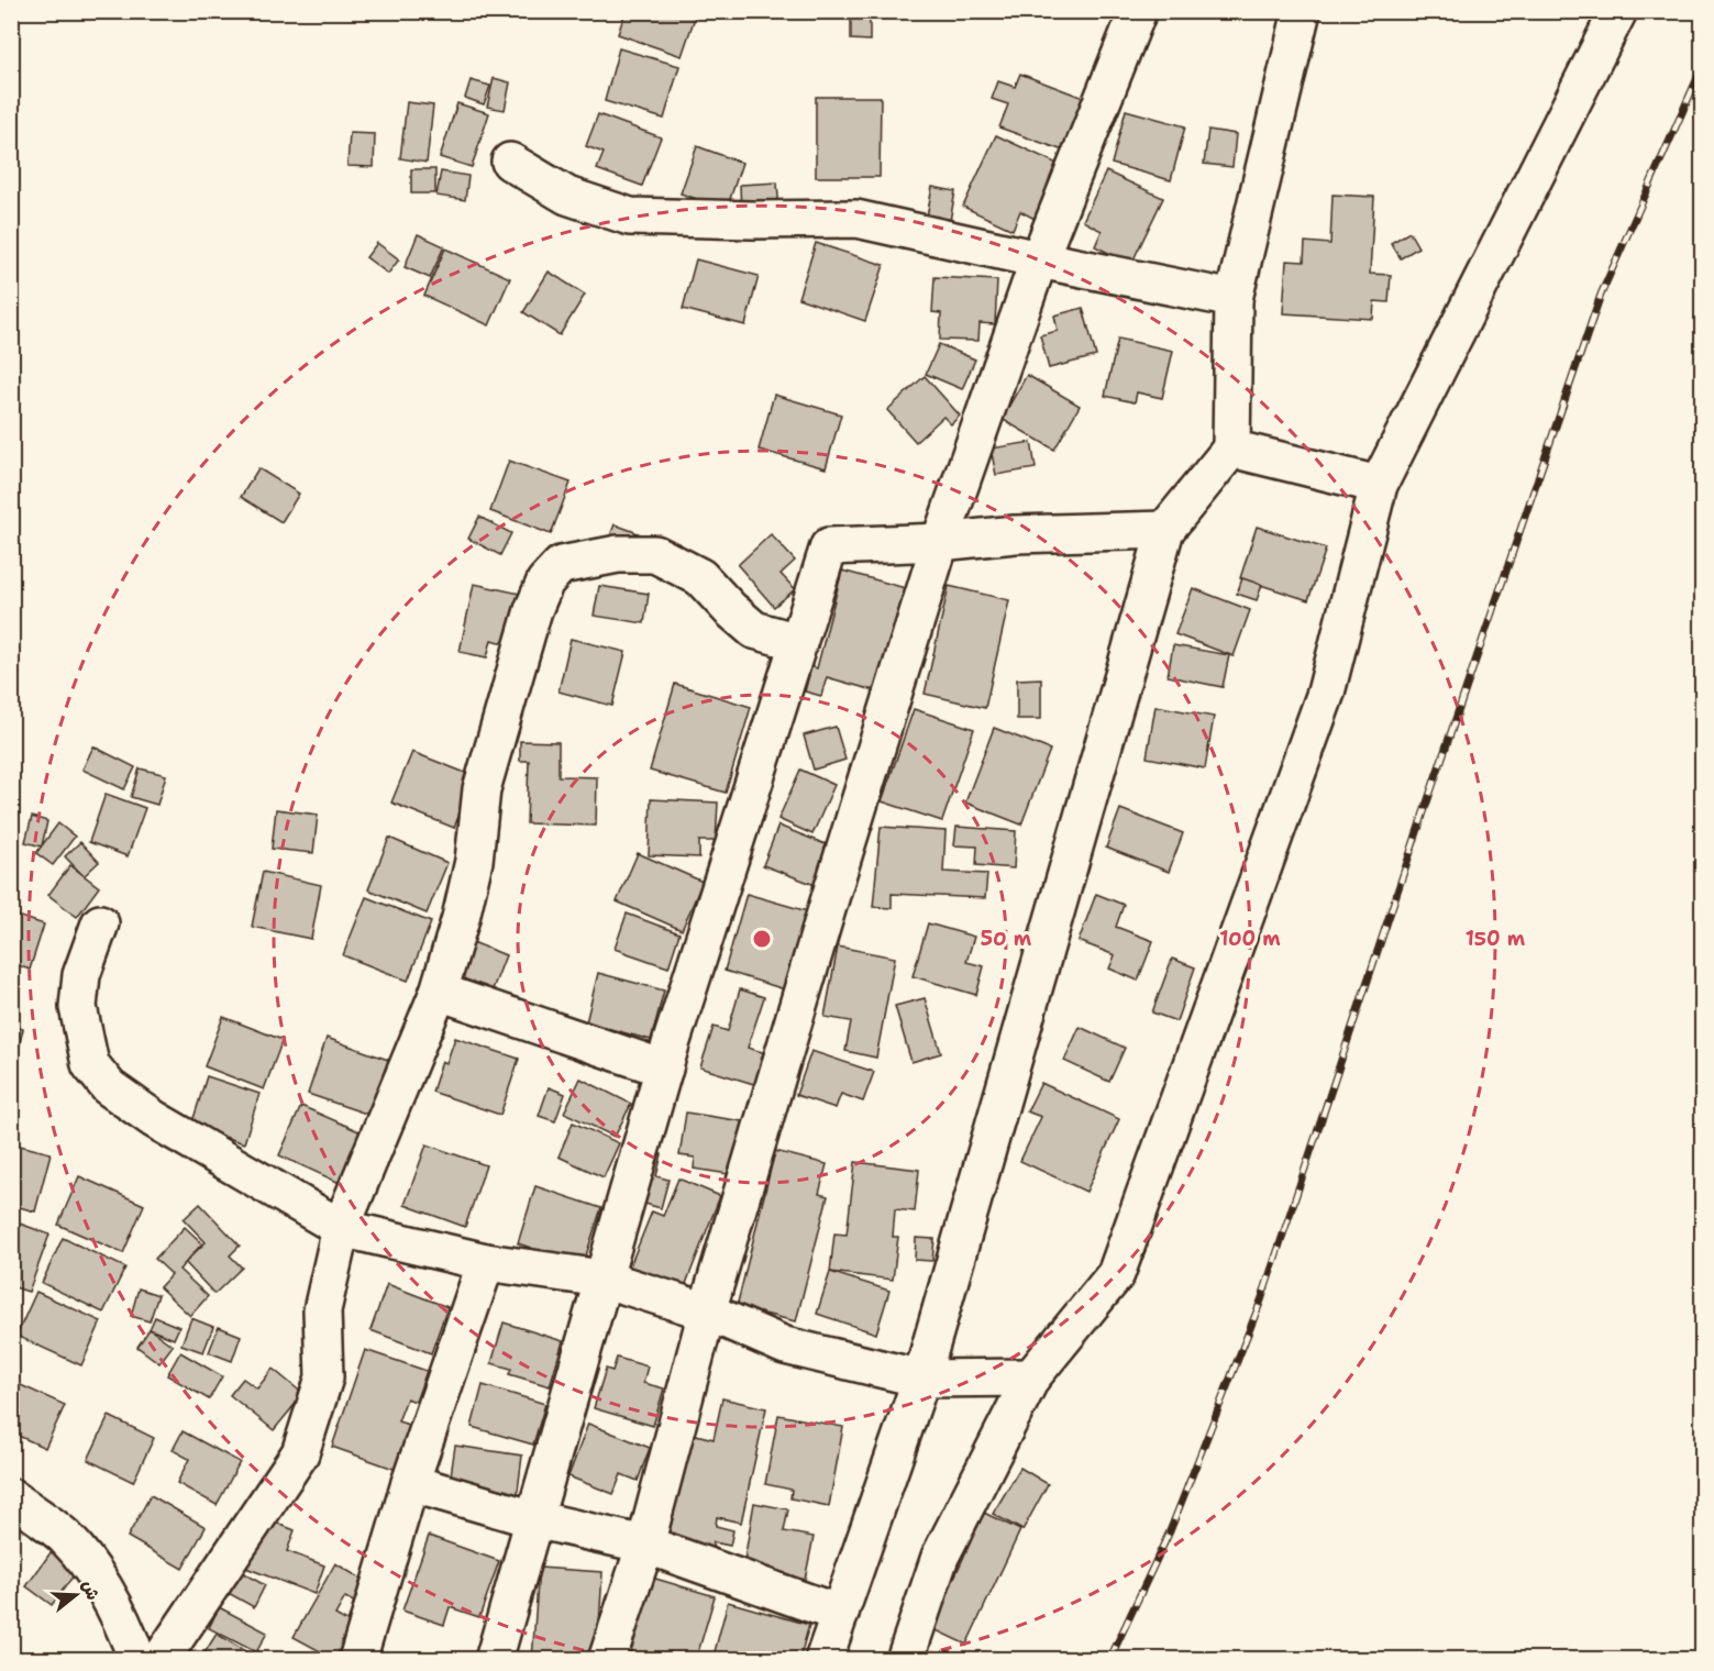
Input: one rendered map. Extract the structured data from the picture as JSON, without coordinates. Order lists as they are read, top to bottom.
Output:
{
  "north": "right",
  "rings": ["50 m", "100 m", "150 m"]
}
